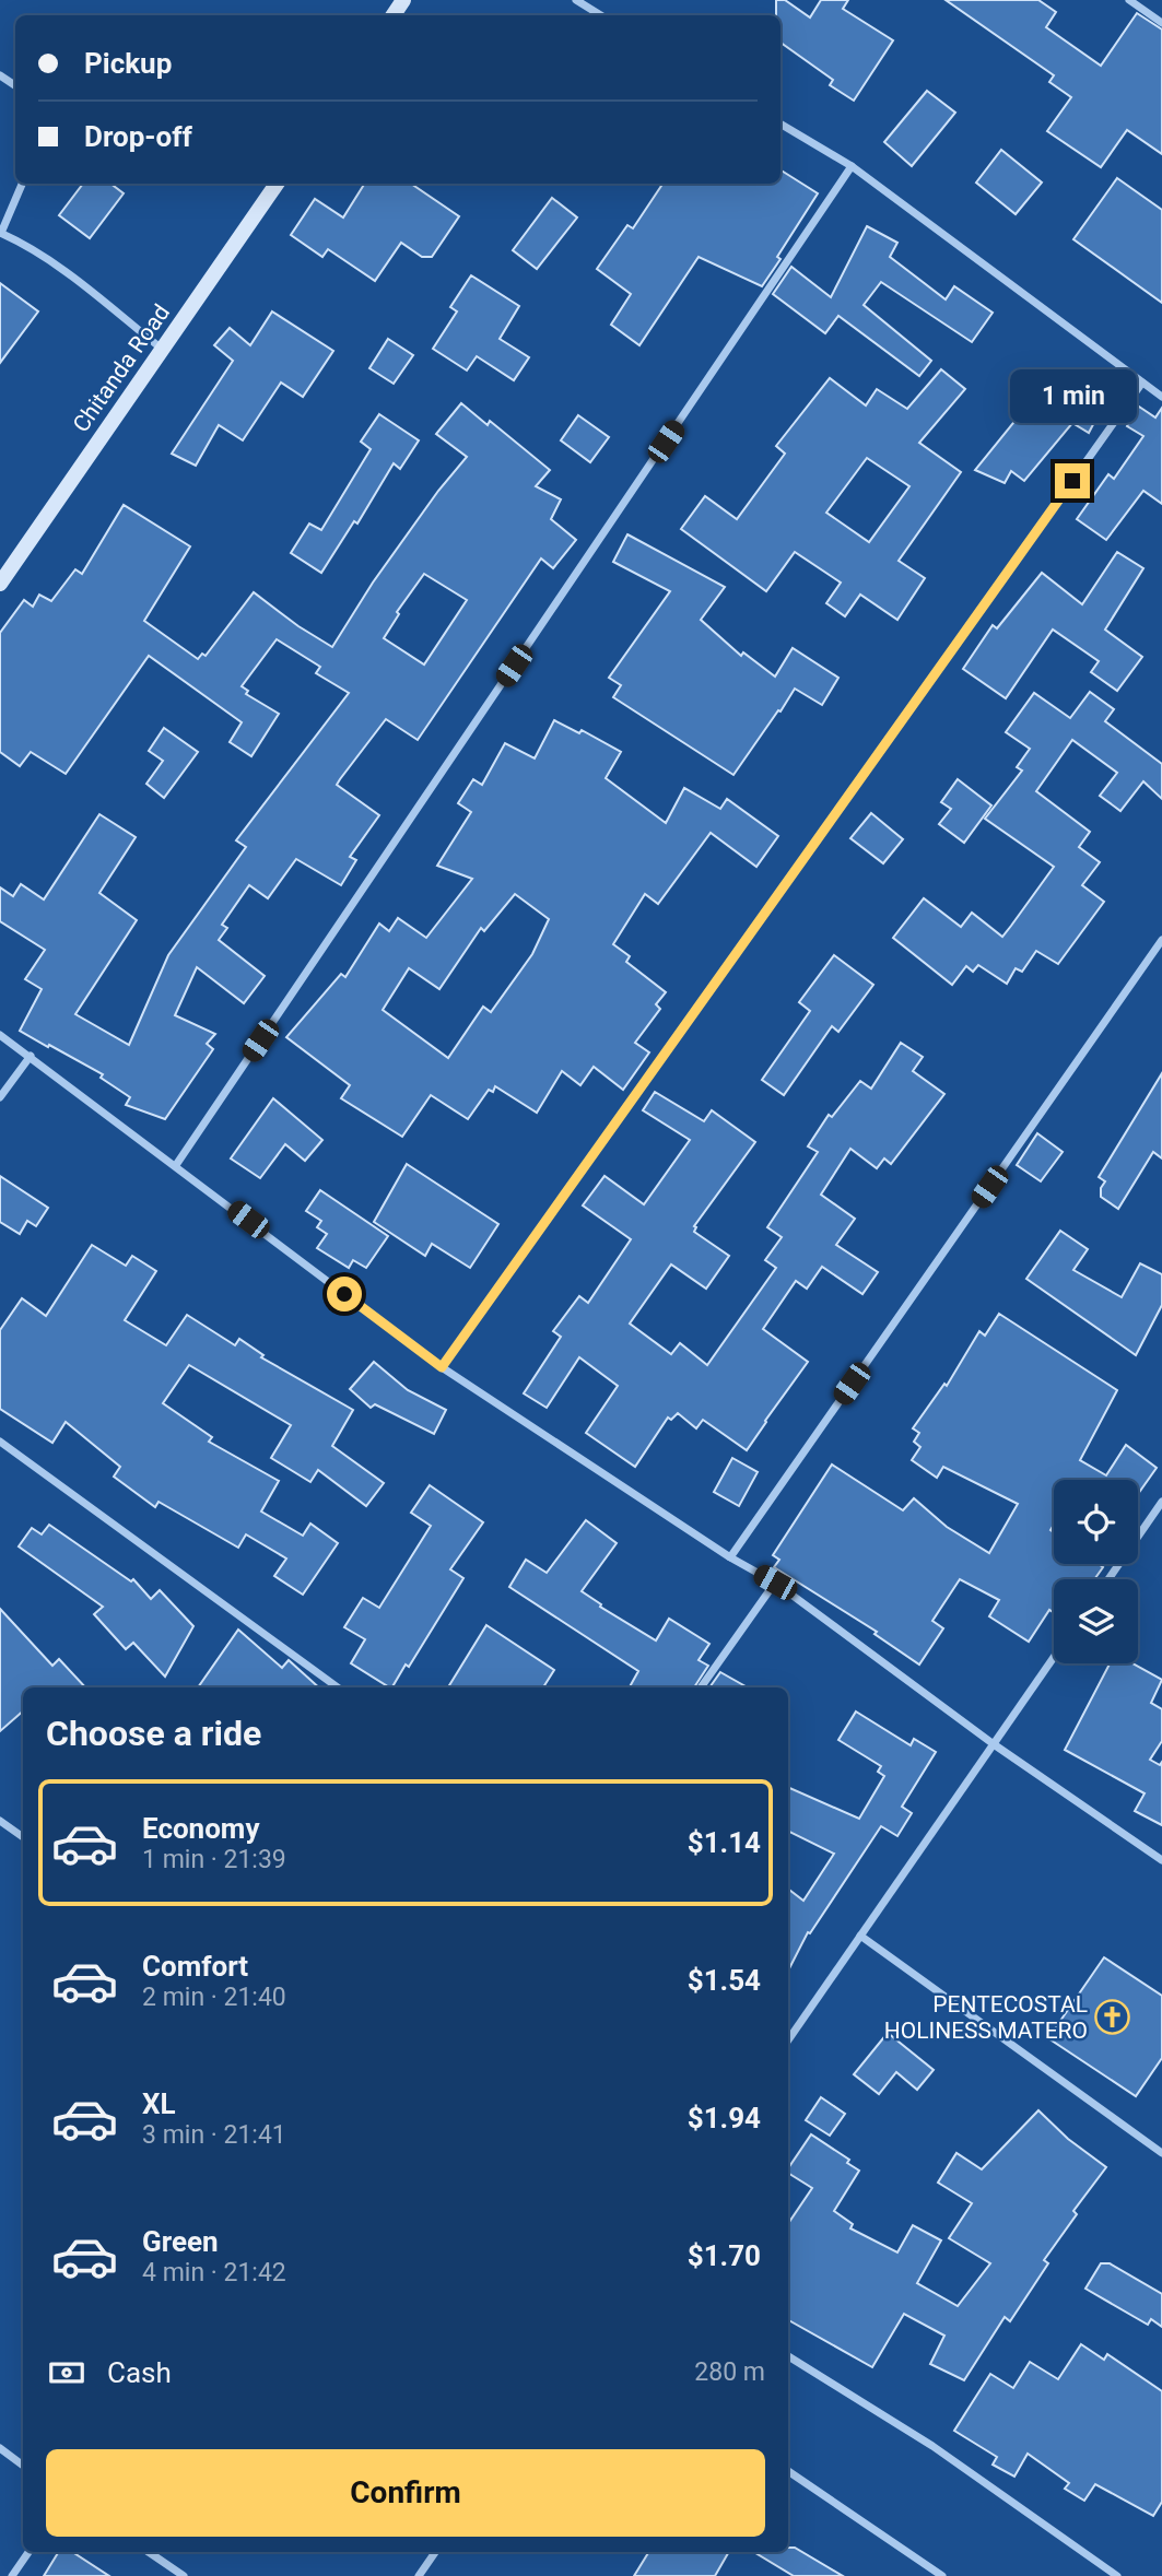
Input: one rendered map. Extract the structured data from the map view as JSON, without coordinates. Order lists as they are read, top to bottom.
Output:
{
  "streets": {
    "street": ["Chitanda Road"]
  },
  "places": {
    "church": ["PENTECOSTAL HOLINESS MATERO"]
  },
  "page": {
    "banner": ["Pickup", "Drop-off"],
    "bubble": "1 min",
    "heading": "Choose a ride",
    "list": [
      {
        "name": "Economy",
        "note": "1 min · 21:39",
        "value": "$1.14"
      },
      {
        "name": "Comfort",
        "note": "2 min · 21:40",
        "value": "$1.54"
      },
      {
        "name": "XL",
        "note": "3 min · 21:41",
        "value": "$1.94"
      },
      {
        "name": "Green",
        "note": "4 min · 21:42",
        "value": "$1.70"
      }
    ],
    "pay": ["Cash", "280 m"],
    "buttons": "Confirm"
  }
}
